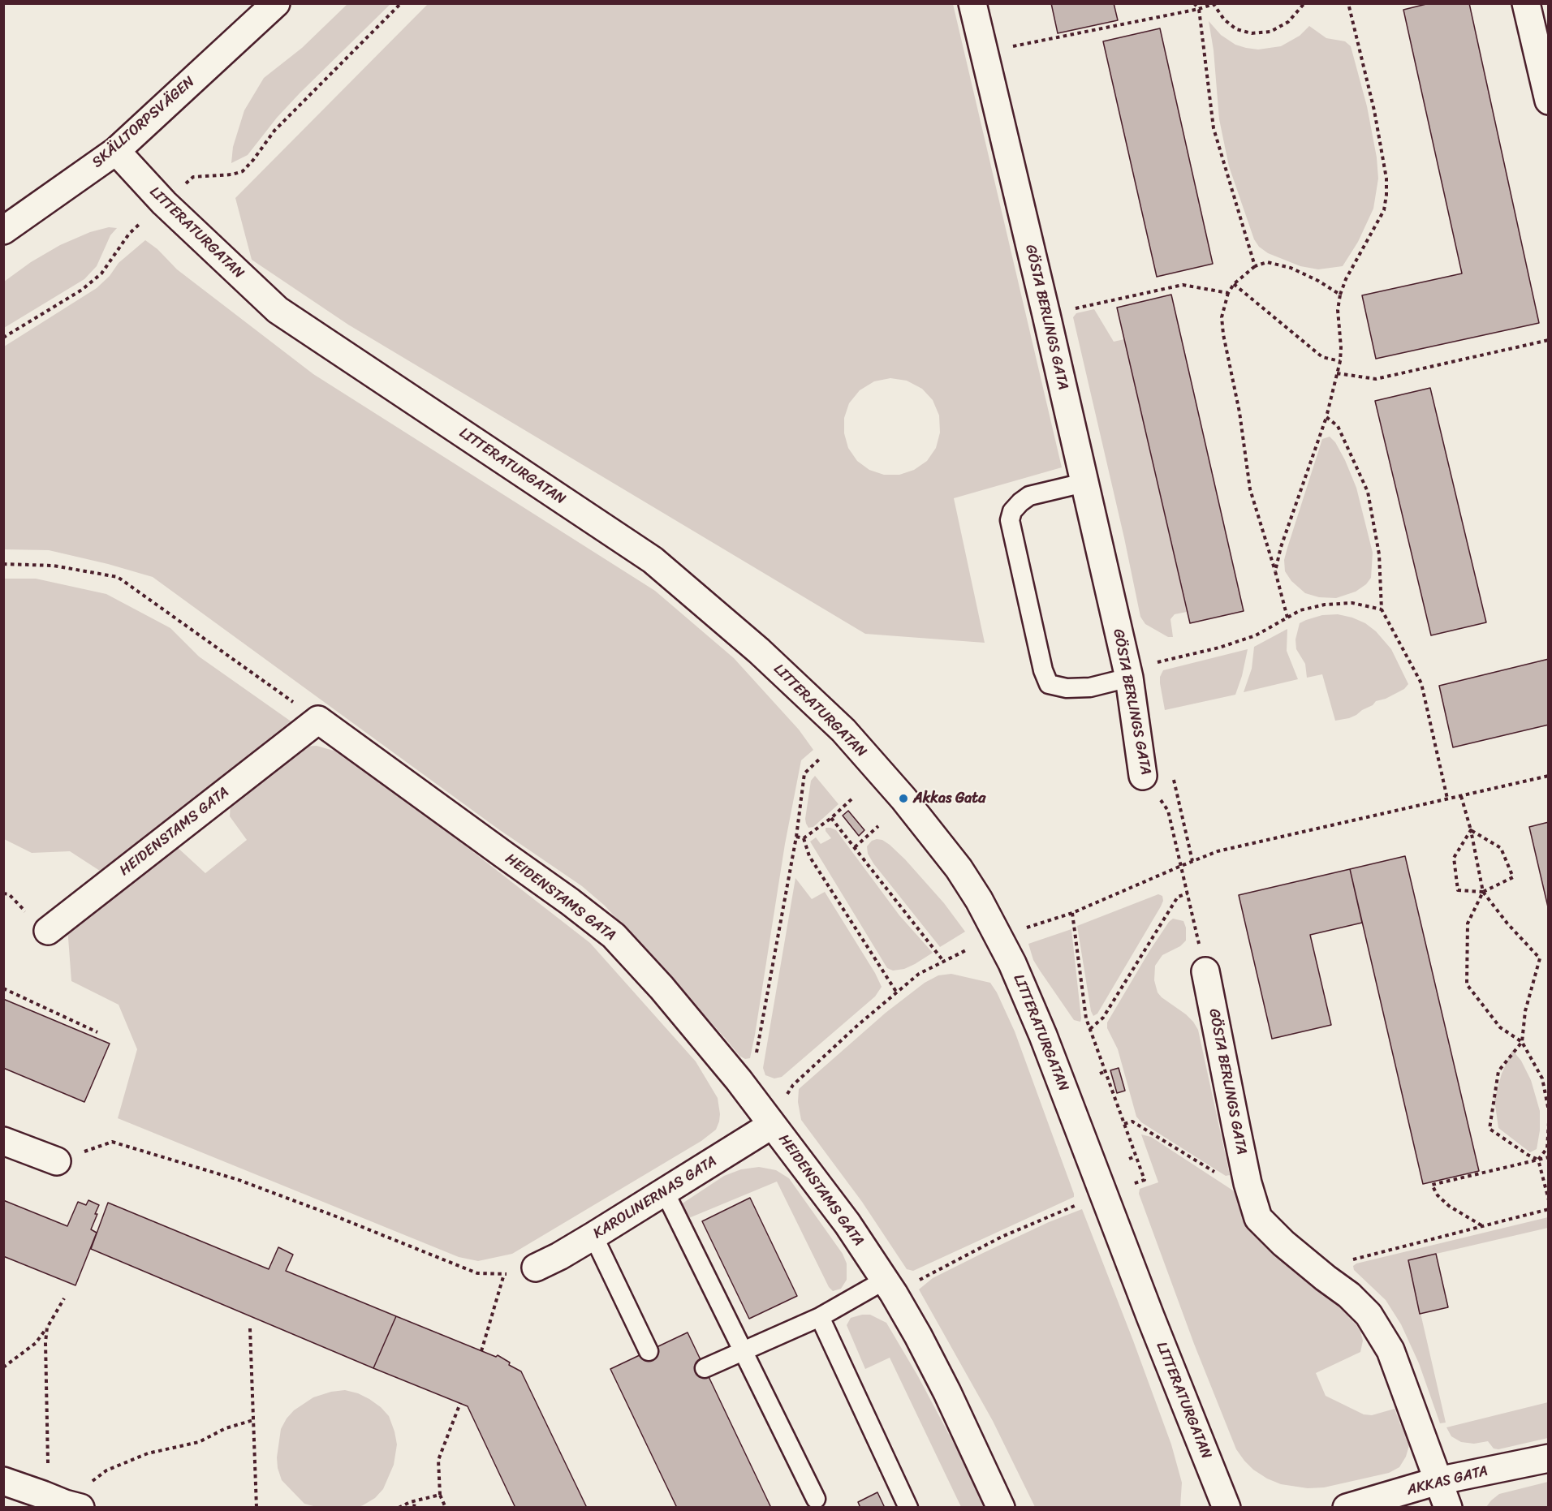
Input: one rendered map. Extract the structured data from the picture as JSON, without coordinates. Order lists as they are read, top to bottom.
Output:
{
  "streets": {
    "street": [
      "SKÄLLTORPSVÄGEN",
      "LITTERATURGATAN",
      "GÖSTA BERLINGS GATA",
      "HEIDENSTAMS GATA",
      "KAROLINERNAS GATA",
      "AKKAS GATA"
    ]
  },
  "crossings": [
    ["SKÄLLTORPSVÄGEN", "LITTERATURGATAN"],
    ["GÖSTA BERLINGS GATA", "AKKAS GATA"],
    ["HEIDENSTAMS GATA", "KAROLINERNAS GATA"]
  ],
  "places": ["Akkas Gata"]
}
